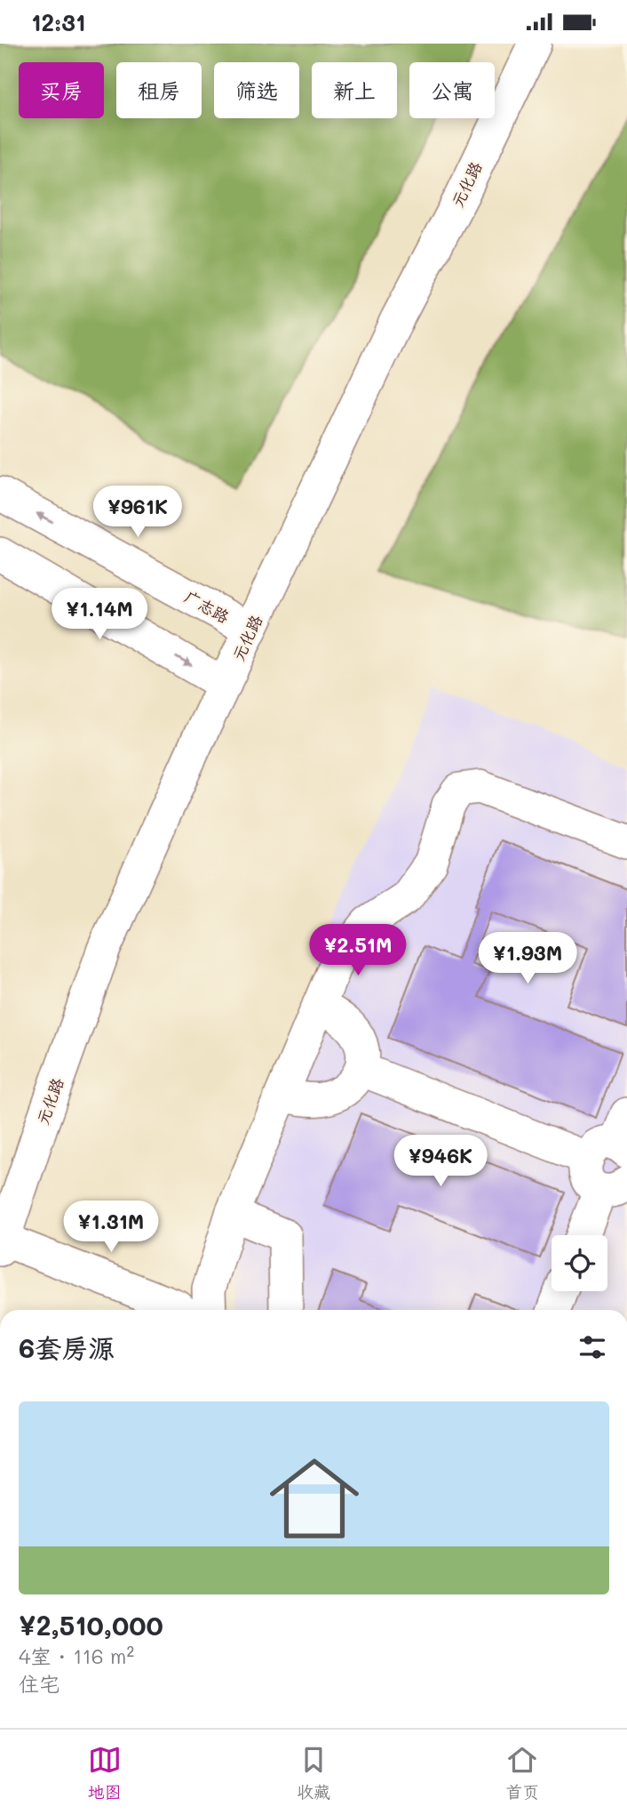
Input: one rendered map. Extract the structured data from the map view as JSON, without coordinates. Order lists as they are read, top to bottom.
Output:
{
  "streets": {
    "street": ["元化路", "广志路"]
  },
  "crossings": [
    ["元化路", "广志路"]
  ],
  "page": {
    "status": "12:31",
    "chip": [
      "买房",
      "租房",
      "筛选",
      "新上",
      "公寓"
    ],
    "price": [
      "¥961K",
      "¥1.14M",
      "¥2.51M",
      "¥1.93M",
      "¥946K",
      "¥1.31M"
    ],
    "heading": "6套房源",
    "list": [
      {
        "name": "¥2,510,000",
        "note": "4室 · 116 m² · 住宅"
      }
    ],
    "tabs": ["地图", "收藏", "首页"]
  }
}
